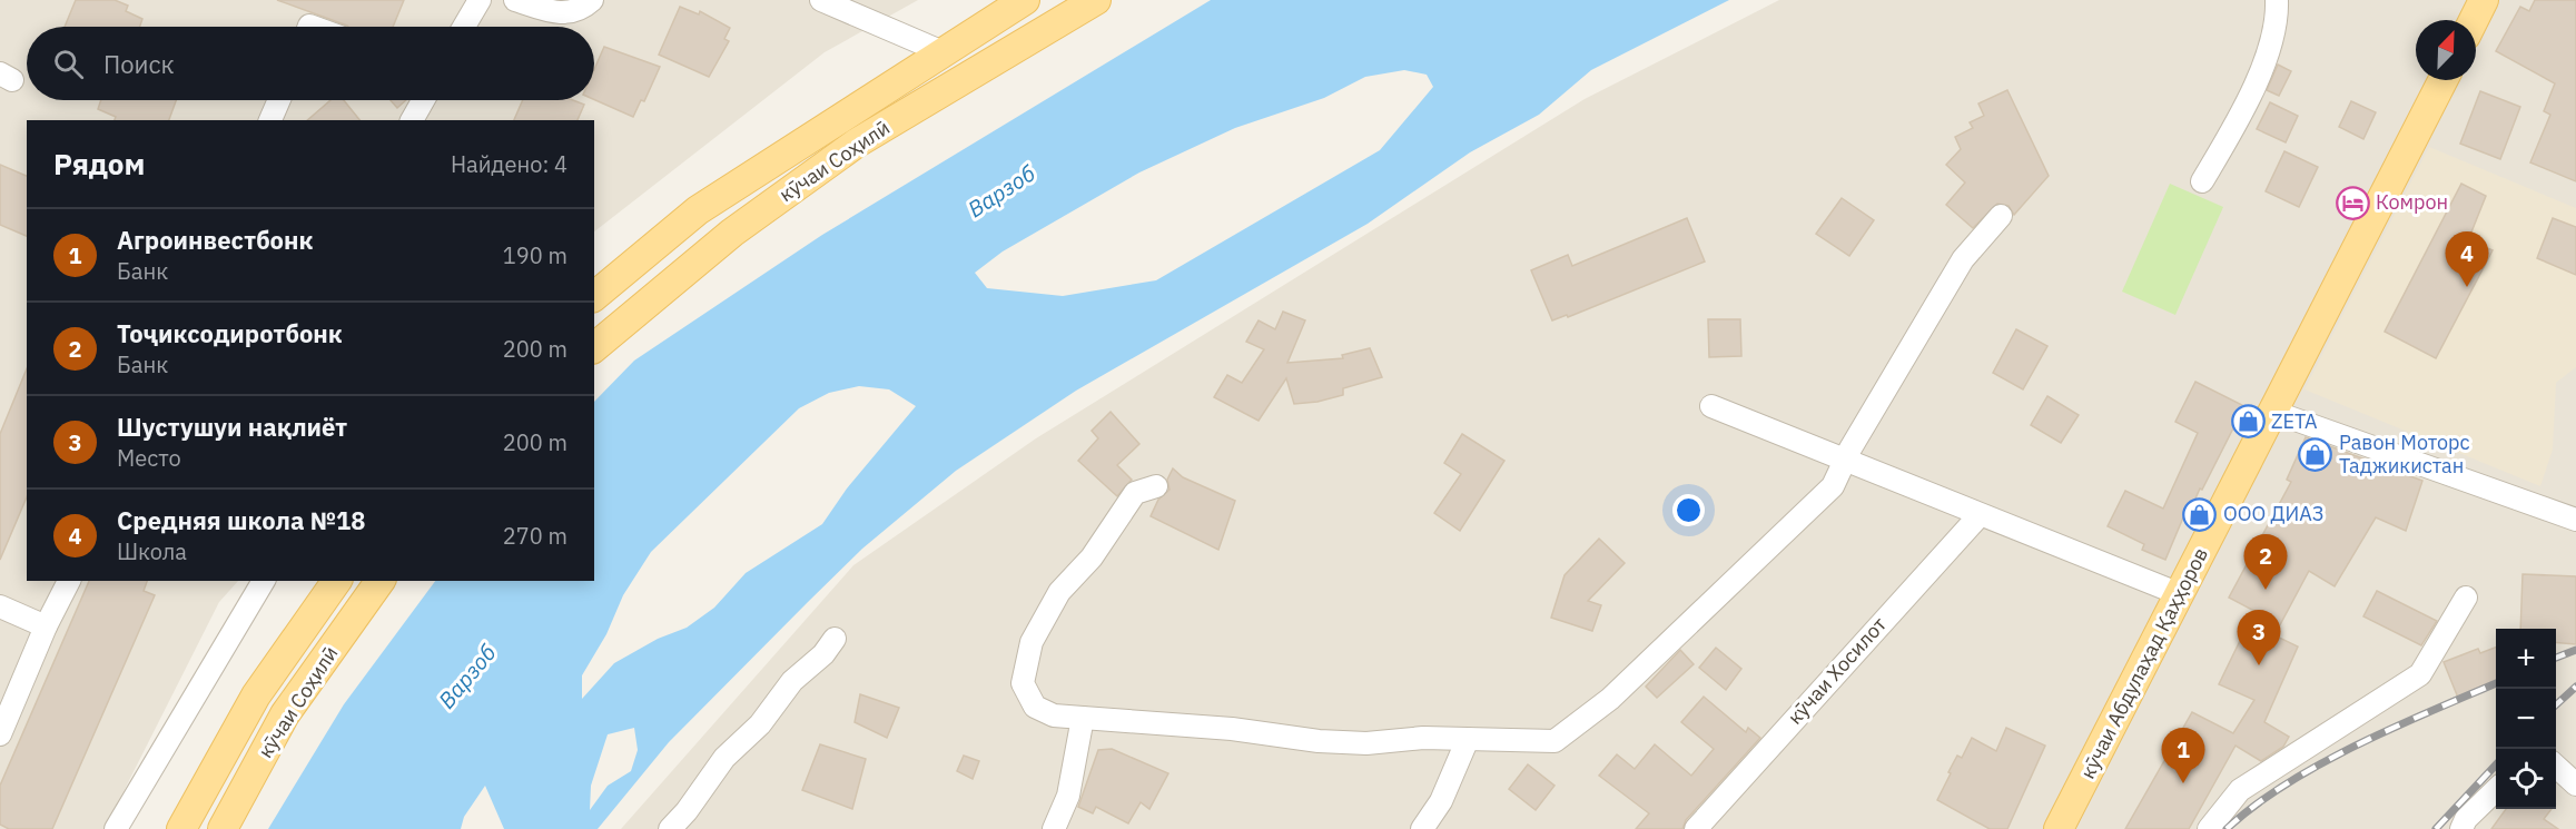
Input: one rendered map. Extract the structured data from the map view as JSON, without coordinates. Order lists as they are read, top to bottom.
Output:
{
  "streets": {
    "main road": ["кӯчаи Соҳилӣ", "кӯчаи Абдулаҳад Қаҳҳоров"],
    "street": ["кӯчаи Хосилот"]
  },
  "water": ["Варзоб"],
  "places": {
    "hotel": ["Комрон"],
    "shop": ["ZETA", "Равон Моторс Таджикистан", "ООО ДИАЗ"]
  },
  "north": "top right",
  "page": {
    "search": "Поиск",
    "heading": ["Рядом", "Найдено: 4"],
    "list": [
      {
        "mark": "1",
        "name": "Агроинвестбонк",
        "note": "Банк",
        "value": "190 m"
      },
      {
        "mark": "2",
        "name": "Тоҷиксодиротбонк",
        "note": "Банк",
        "value": "200 m"
      },
      {
        "mark": "3",
        "name": "Шустушуи нақлиёт",
        "note": "Место",
        "value": "200 m"
      },
      {
        "mark": "4",
        "name": "Средняя школа №18",
        "note": "Школа",
        "value": "270 m"
      }
    ],
    "pins": [
      "4",
      "2",
      "3",
      "1"
    ],
    "map_buttons": ["+", "−"]
  }
}
